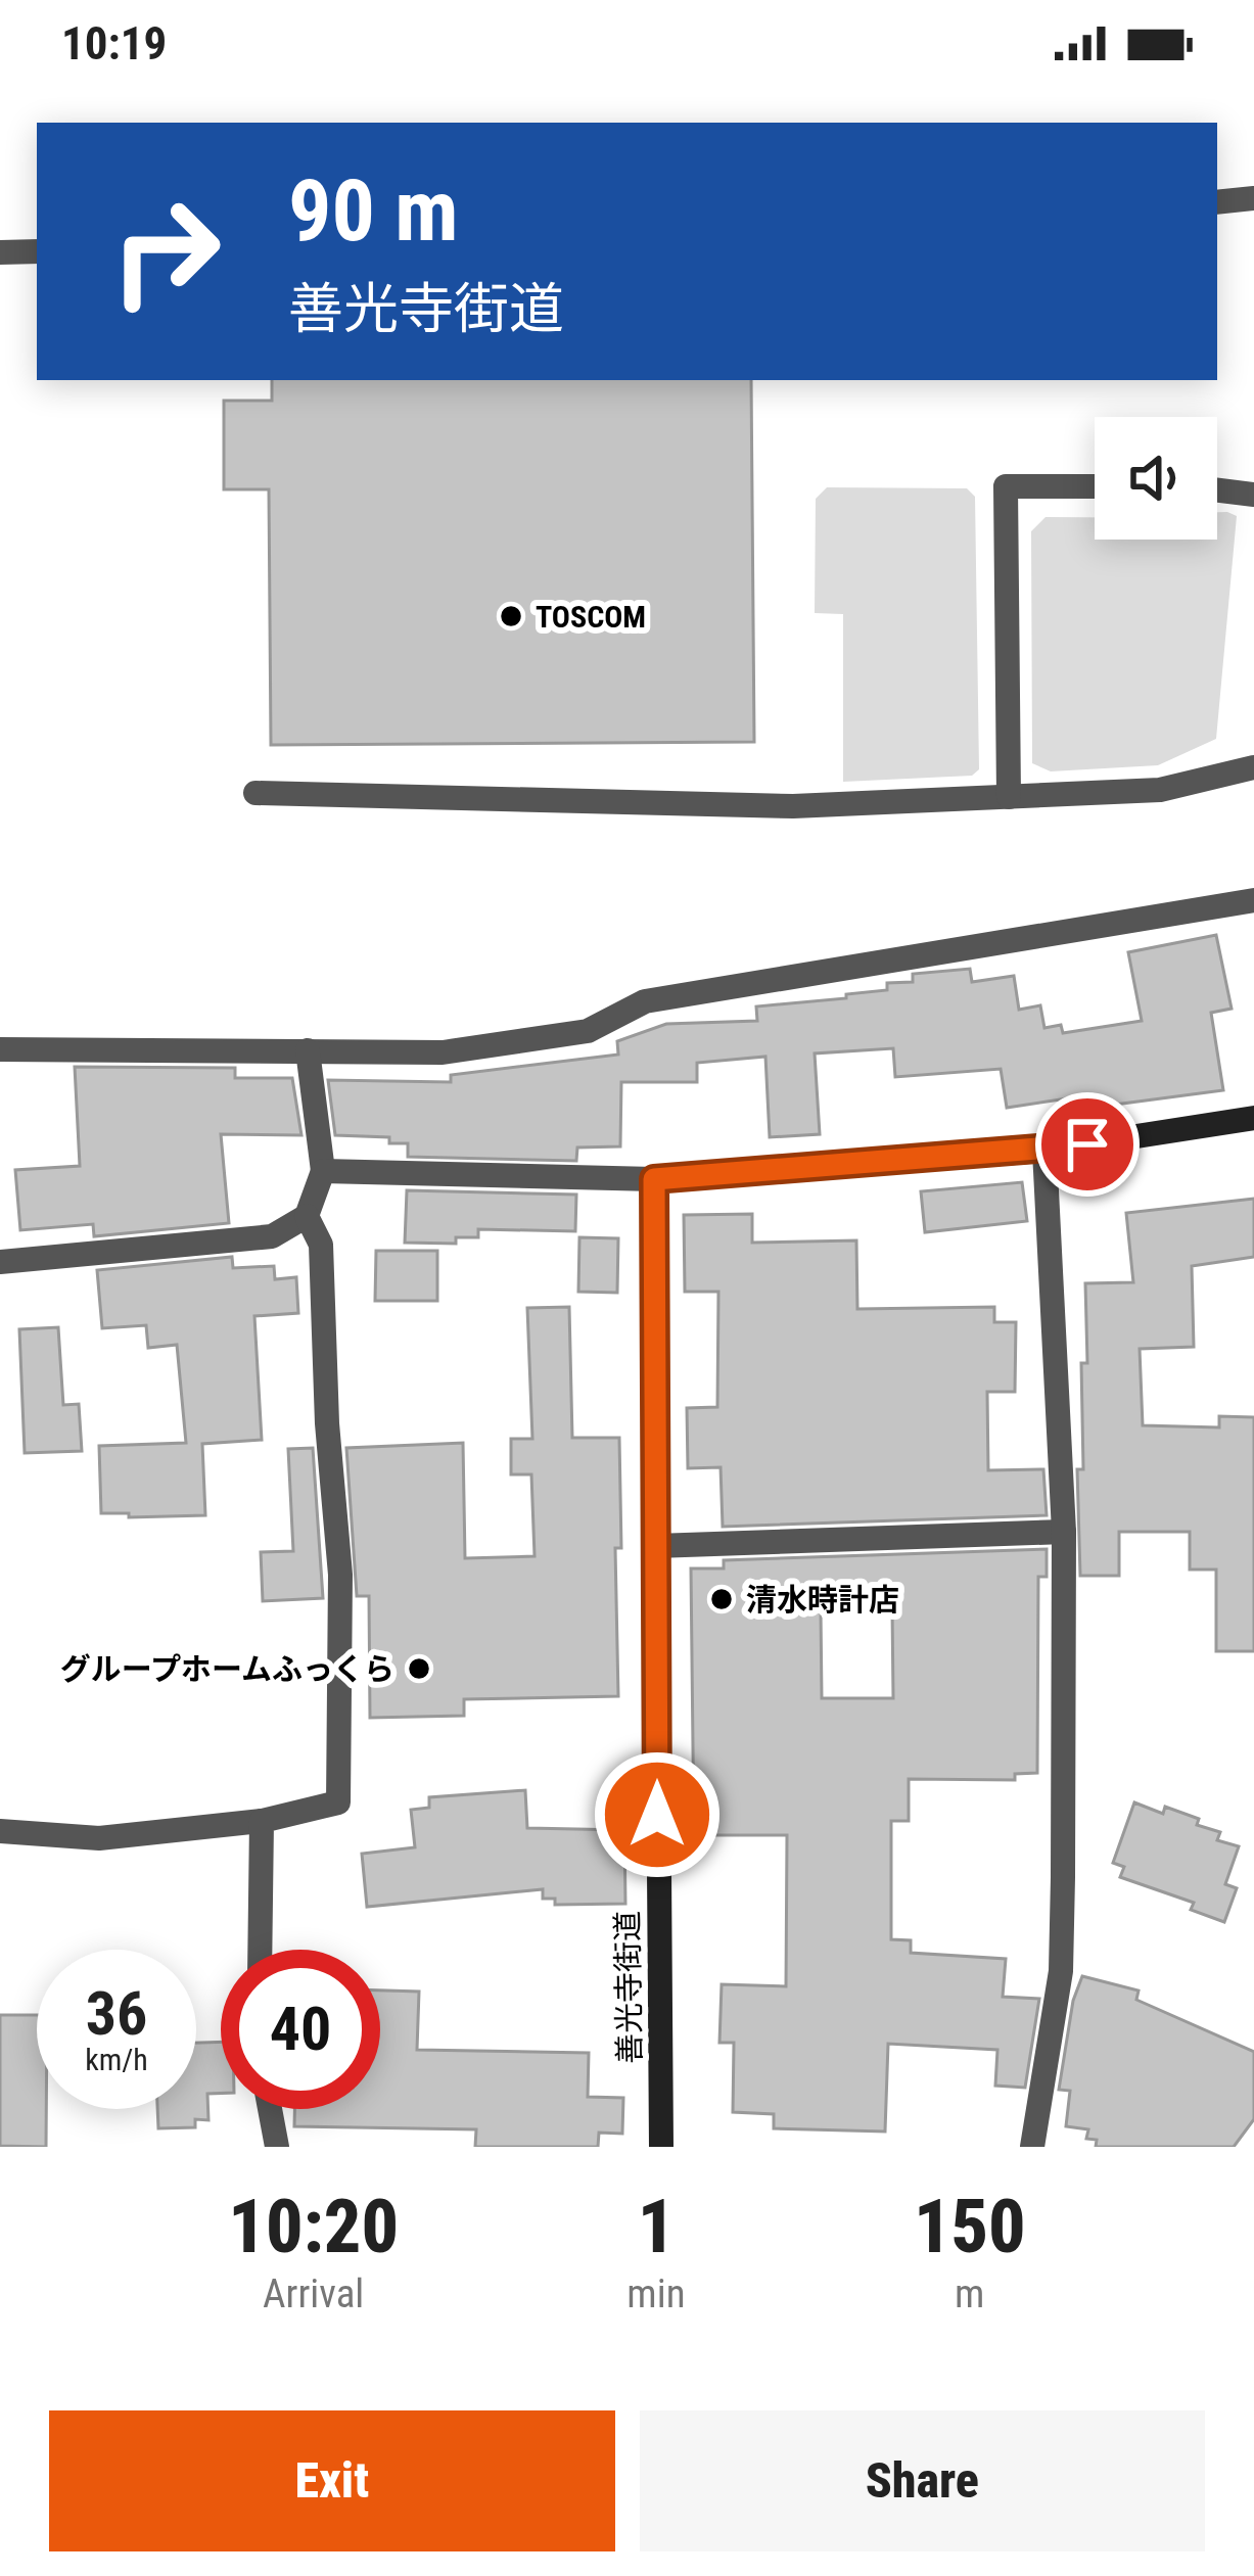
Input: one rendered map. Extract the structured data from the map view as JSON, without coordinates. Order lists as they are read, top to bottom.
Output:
{
  "streets": {
    "street": ["善光寺街道"]
  },
  "places": ["TOSCOM", "清水時計店", "グループホームふっくら"],
  "page": {
    "status": "10:19",
    "turn": ["90 m", "善光寺街道"],
    "speed": "36 km/h",
    "limit": "40",
    "eta": [
      "10:20",
      "Arrival",
      "1",
      "min",
      "150",
      "m"
    ],
    "buttons": ["Exit", "Share"]
  }
}
